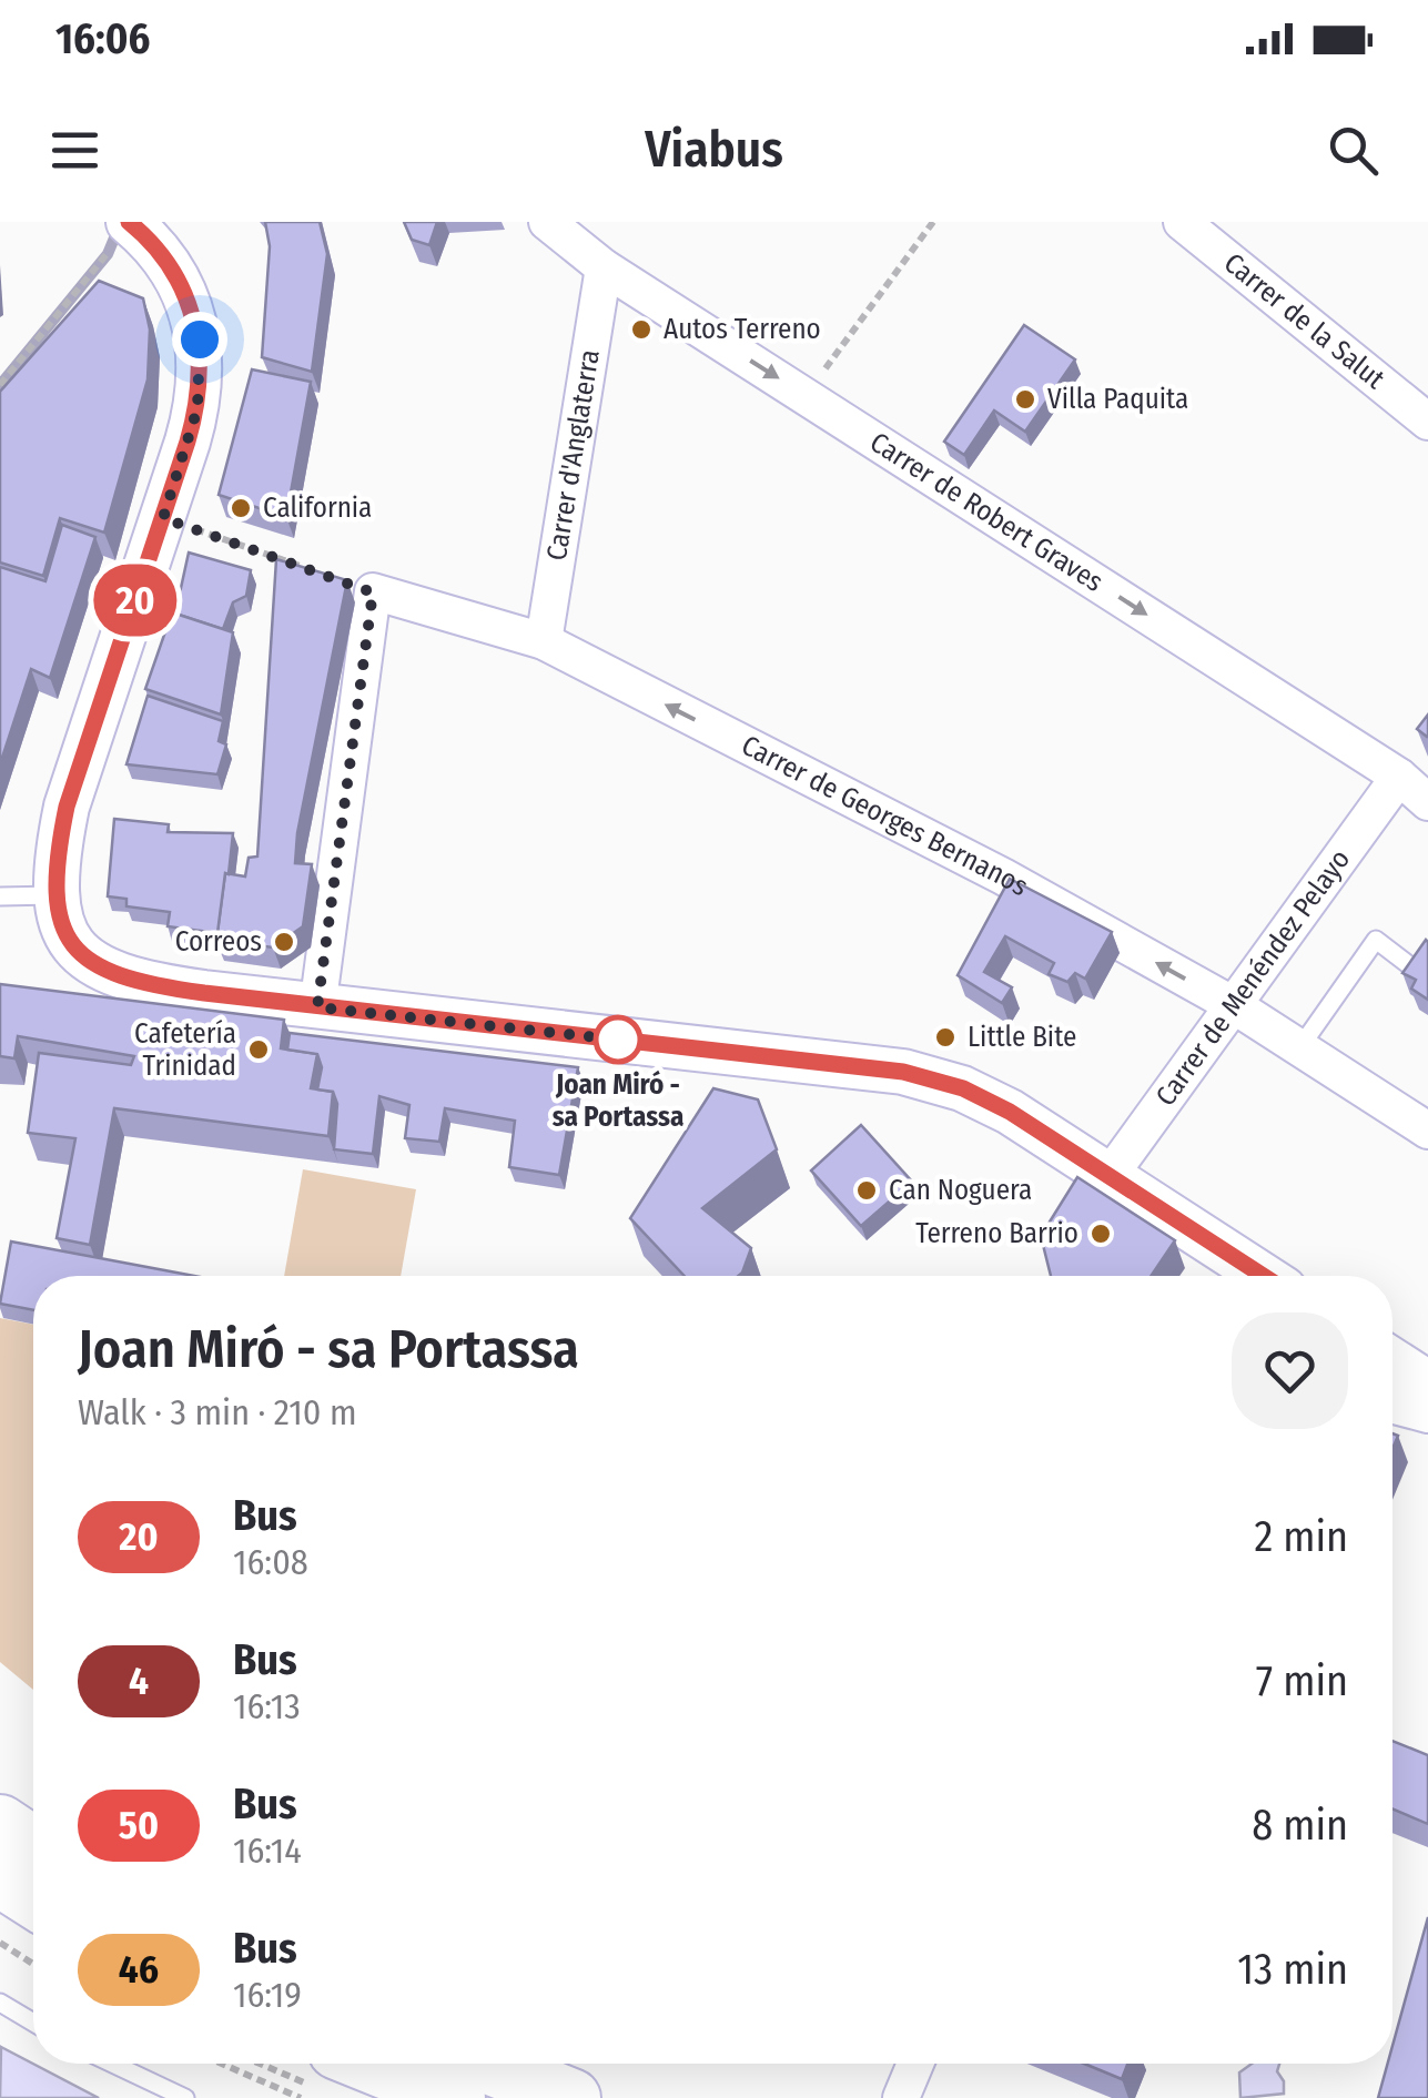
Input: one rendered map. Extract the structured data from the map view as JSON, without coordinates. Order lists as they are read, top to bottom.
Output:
{
  "streets": {
    "street": [
      "Carrer de la Salut",
      "Carrer d'Anglaterra",
      "Carrer de Robert Graves",
      "Carrer de Georges Bernanos",
      "Carrer de Menéndez Pelayo"
    ]
  },
  "crossings": [
    ["Carrer d'Anglaterra", "Carrer de Robert Graves"],
    ["Carrer d'Anglaterra", "Carrer de Georges Bernanos"],
    ["Carrer de Robert Graves", "Carrer de Menéndez Pelayo"],
    ["Carrer de Georges Bernanos", "Carrer de Menéndez Pelayo"]
  ],
  "one_way": ["Carrer de Robert Graves"],
  "places": [
    "Autos Terreno",
    "Villa Paquita",
    "California",
    "Correos",
    "Little Bite",
    "Joan Miró - sa Portassa",
    "Cafetería Trinidad",
    "Can Noguera",
    "Terreno Barrio"
  ],
  "lines": ["bus line 20"],
  "page": {
    "status": "16:06",
    "header": "Viabus",
    "on_map": "20",
    "heading": ["Joan Miró - sa Portassa", "Walk · 3 min · 210 m"],
    "list": [
      {
        "mark": "20",
        "name": "Bus",
        "note": "16:08",
        "value": "2 min"
      },
      {
        "mark": "4",
        "name": "Bus",
        "note": "16:13",
        "value": "7 min"
      },
      {
        "mark": "50",
        "name": "Bus",
        "note": "16:14",
        "value": "8 min"
      },
      {
        "mark": "46",
        "name": "Bus",
        "note": "16:19",
        "value": "13 min"
      }
    ]
  }
}
